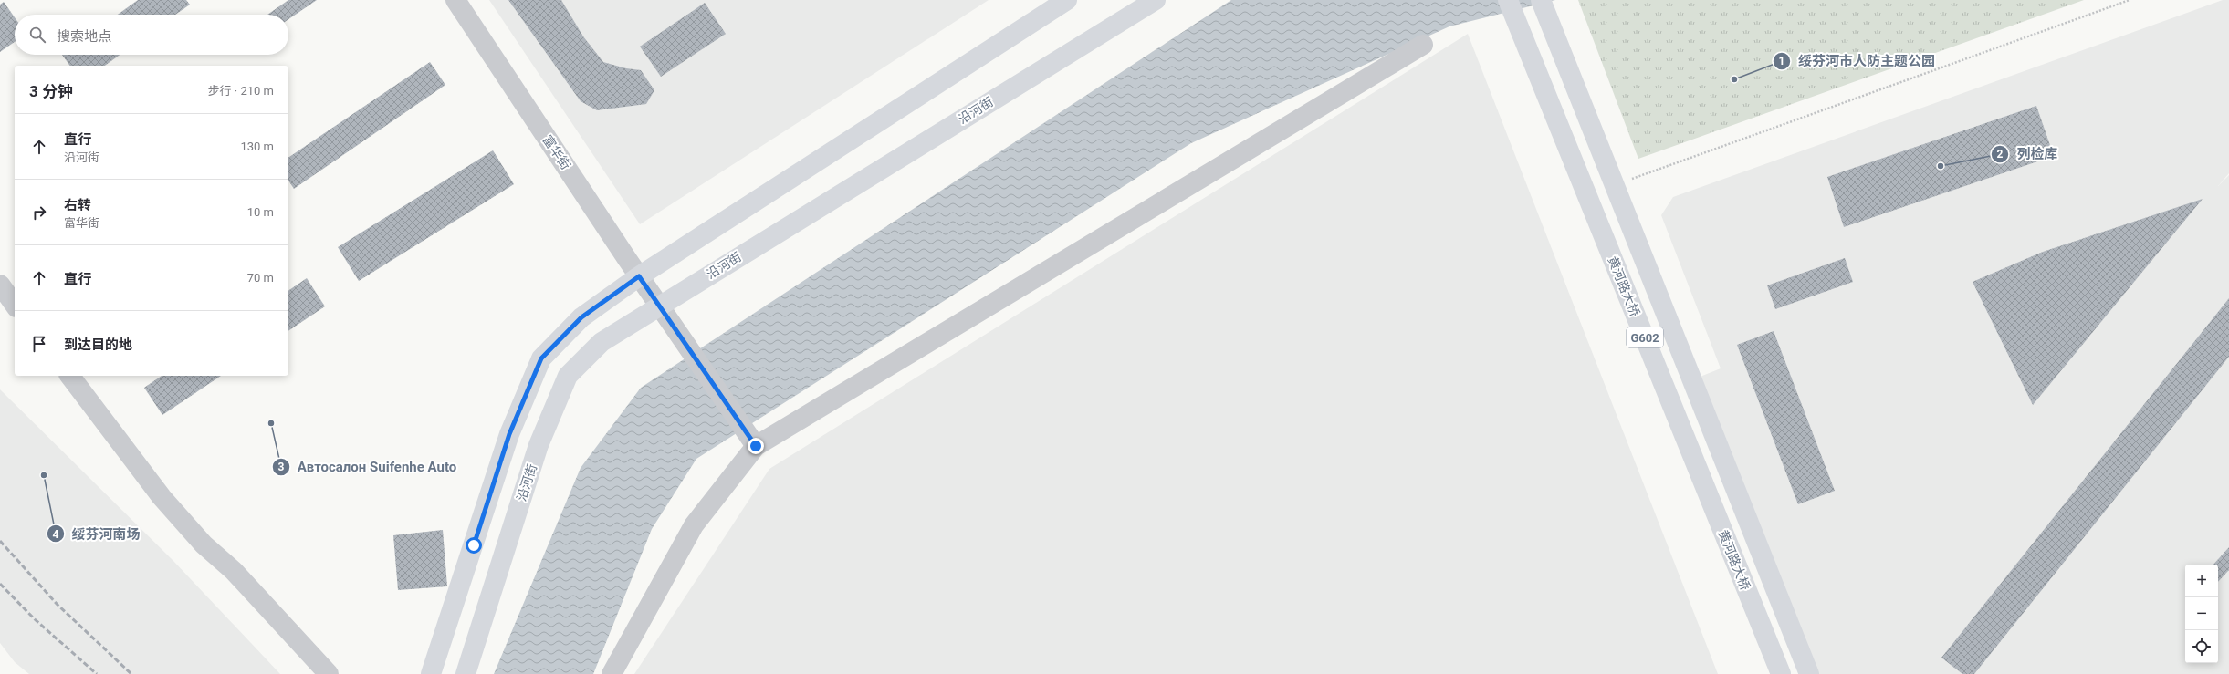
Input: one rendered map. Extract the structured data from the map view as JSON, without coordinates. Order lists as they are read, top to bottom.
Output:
{
  "streets": {
    "main road": ["沿河街", "黄河路大桥", "G602"],
    "street": ["富华街"]
  },
  "crossings": [
    ["沿河街", "富华街"]
  ],
  "places": [
    "绥芬河市人防主题公园",
    "列检库",
    "Автосалон Suifenhe Auto",
    "绥芬河南场"
  ],
  "page": {
    "search": "搜索地点",
    "heading": ["3 分钟", "步行 · 210 m"],
    "list": [
      ["直行", "沿河街", "130 m"],
      ["右转", "富华街", "10 m"],
      ["直行", "70 m"],
      "到达目的地"
    ],
    "map_buttons": ["+", "−"]
  }
}
